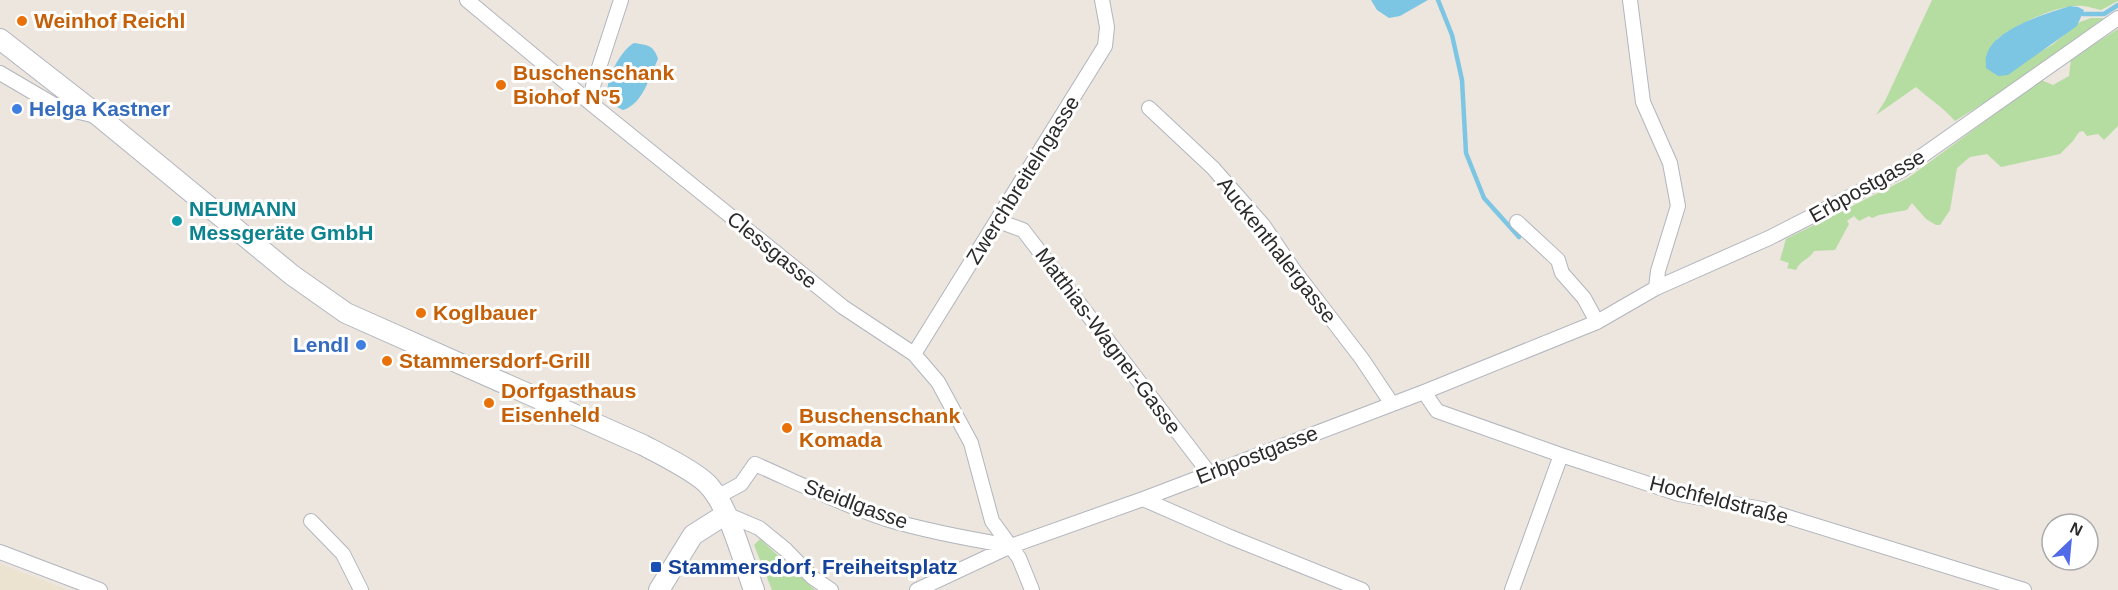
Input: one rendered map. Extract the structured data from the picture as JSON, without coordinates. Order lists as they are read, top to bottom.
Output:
{
  "streets": {
    "street": [
      "Zwerchbreitelngasse",
      "Erbpostgasse",
      "Clessgasse",
      "Auckenthalergasse",
      "Matthias-Wagner-Gasse",
      "Hochfeldstraße",
      "Steidlgasse"
    ]
  },
  "crossings": [
    ["Zwerchbreitelngasse", "Clessgasse"],
    ["Zwerchbreitelngasse", "Matthias-Wagner-Gasse"],
    ["Erbpostgasse", "Clessgasse"],
    ["Erbpostgasse", "Auckenthalergasse"],
    ["Erbpostgasse", "Matthias-Wagner-Gasse"],
    ["Erbpostgasse", "Hochfeldstraße"],
    ["Erbpostgasse", "Steidlgasse"],
    ["Clessgasse", "Steidlgasse"]
  ],
  "places": {
    "other": [
      "Weinhof Reichl",
      "Buschenschank Biohof N°5",
      "Helga Kastner",
      "NEUMANN Messgeräte GmbH",
      "Koglbauer",
      "Lendl",
      "Stammersdorf-Grill",
      "Dorfgasthaus Eisenheld",
      "Buschenschank Komada"
    ],
    "transit": ["Stammersdorf, Freiheitsplatz"]
  },
  "north": "top right"
}
